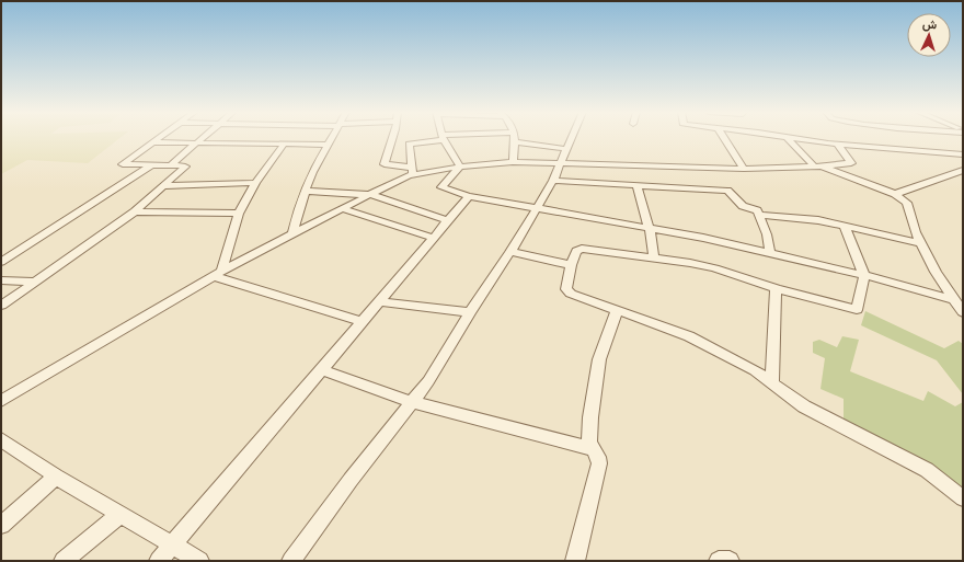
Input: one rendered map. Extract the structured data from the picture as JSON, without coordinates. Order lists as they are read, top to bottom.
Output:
{
  "north": "top"
}
